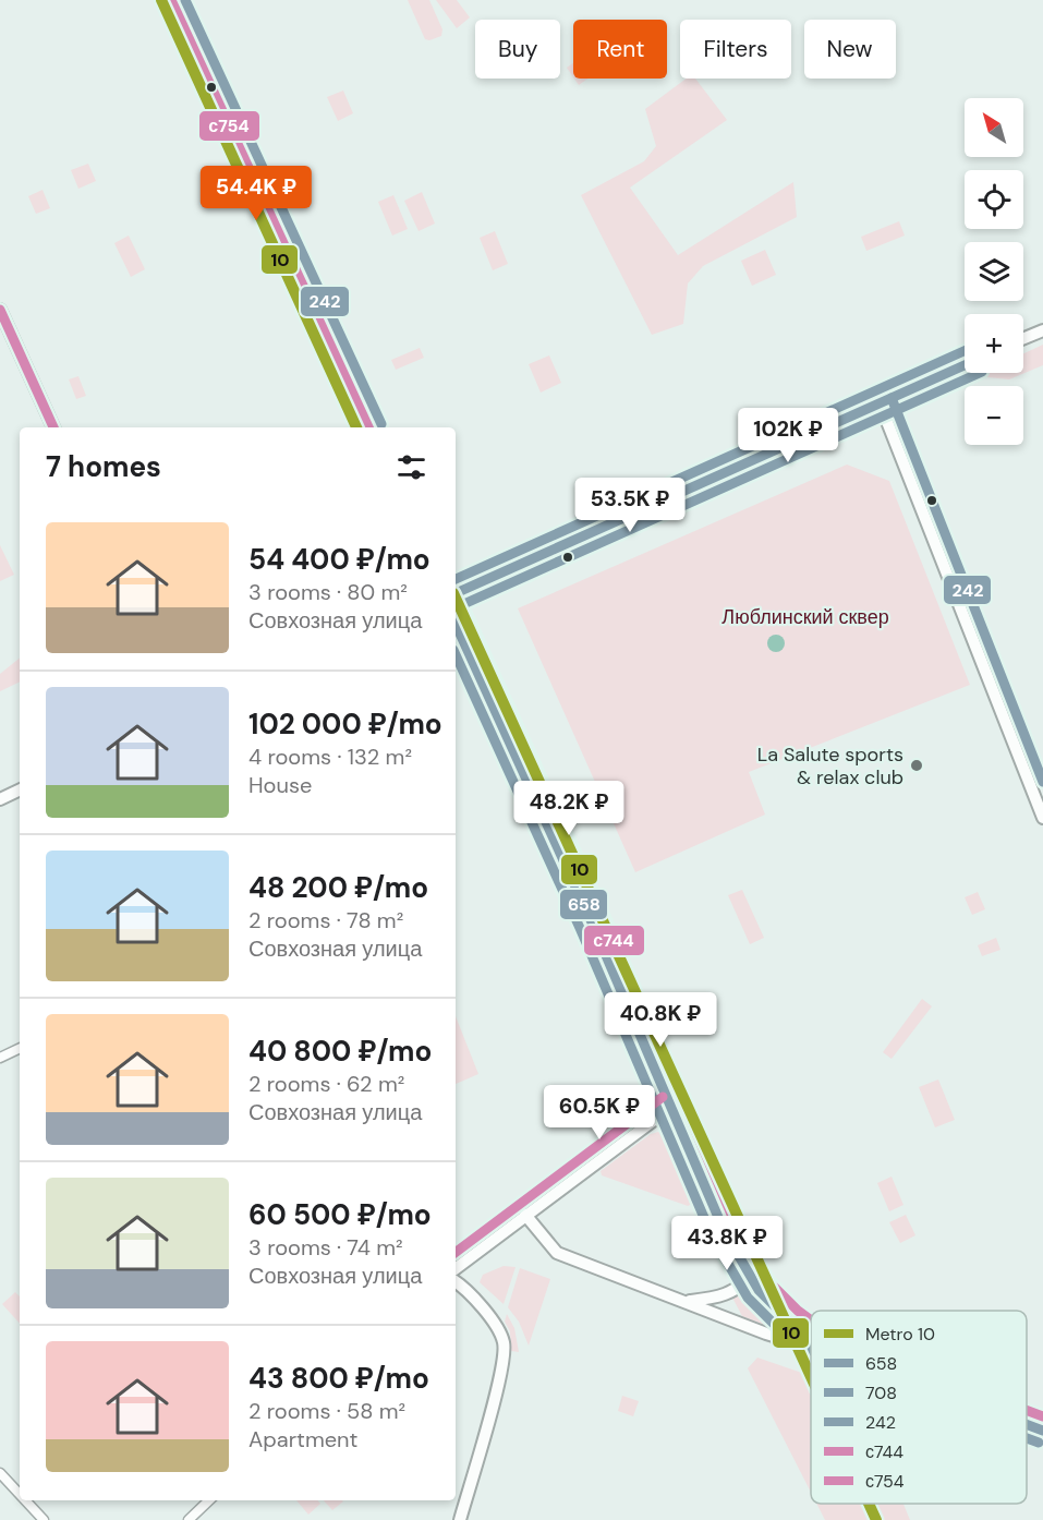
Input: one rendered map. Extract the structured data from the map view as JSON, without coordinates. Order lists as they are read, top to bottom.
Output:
{
  "parks": ["Люблинский сквер"],
  "places": ["La Salute sports & relax club"],
  "lines": [
    "metro line 10",
    "transit line 242",
    "transit line с754",
    "transit line 658",
    "transit line 708",
    "transit line с744"
  ],
  "legend": [
    "Metro 10",
    "658",
    "708",
    "242",
    "с744",
    "с754"
  ],
  "north": "top left",
  "page": {
    "chip": [
      "Buy",
      "Rent",
      "Filters",
      "New"
    ],
    "map_buttons": ["+", "−"],
    "price": [
      "54.4K ₽",
      "102K ₽",
      "53.5K ₽",
      "48.2K ₽",
      "40.8K ₽",
      "60.5K ₽",
      "43.8K ₽"
    ],
    "heading": "7 homes",
    "list": [
      {
        "name": "54 400 ₽/mo",
        "note": "3 rooms · 80 m² · Совхозная улица"
      },
      {
        "name": "102 000 ₽/mo",
        "note": "4 rooms · 132 m² · House"
      },
      {
        "name": "48 200 ₽/mo",
        "note": "2 rooms · 78 m² · Совхозная улица"
      },
      {
        "name": "40 800 ₽/mo",
        "note": "2 rooms · 62 m² · Совхозная улица"
      },
      {
        "name": "60 500 ₽/mo",
        "note": "3 rooms · 74 m² · Совхозная улица"
      },
      {
        "name": "43 800 ₽/mo",
        "note": "2 rooms · 58 m² · Apartment"
      }
    ]
  }
}
